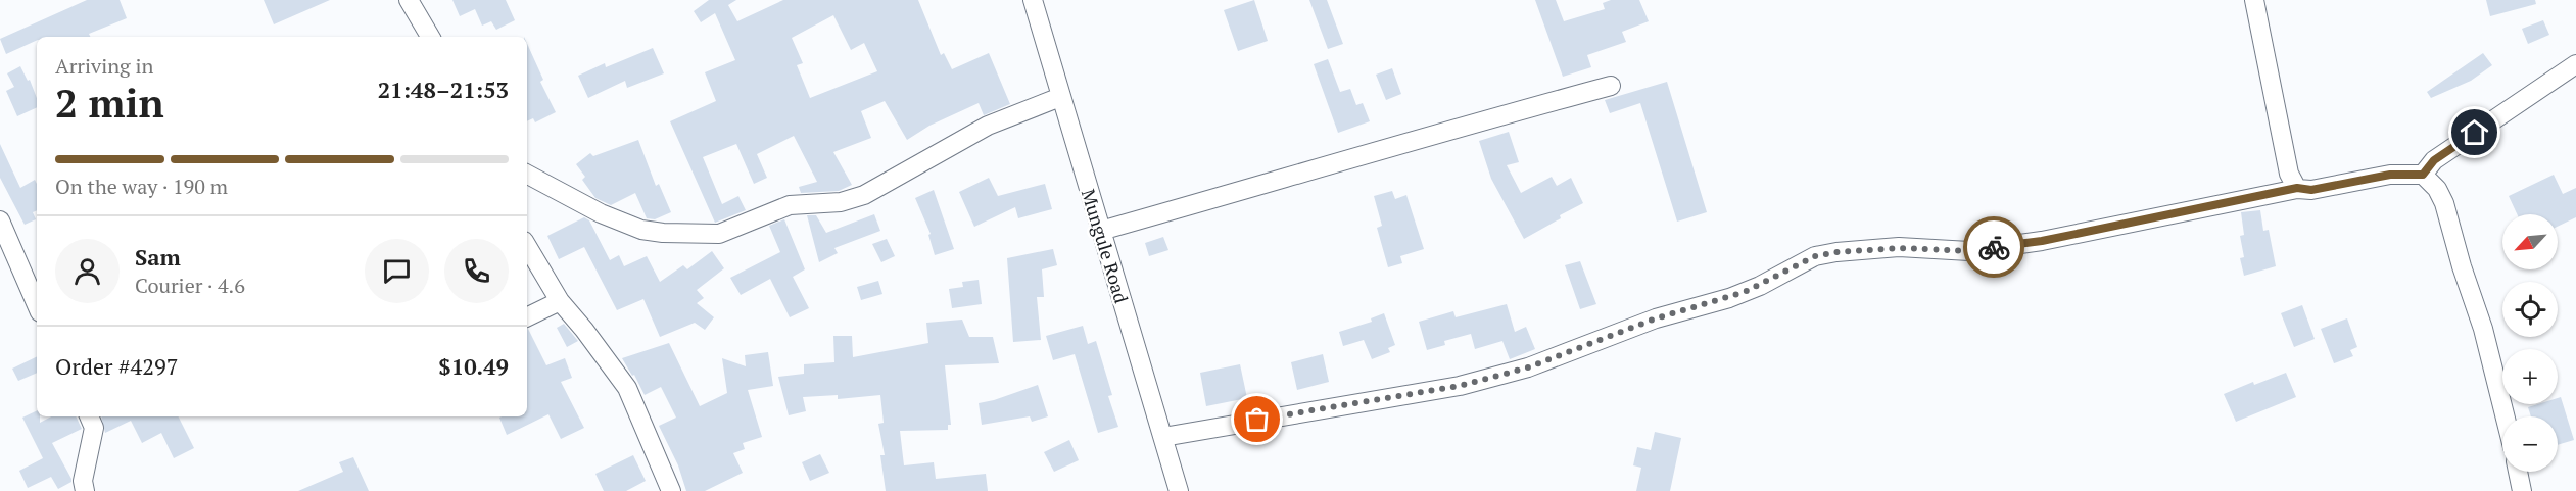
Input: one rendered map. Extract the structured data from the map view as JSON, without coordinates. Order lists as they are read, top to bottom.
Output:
{
  "streets": {
    "street": ["Mungule Road"]
  },
  "north": "bottom left",
  "page": {
    "heading": ["2 min", "Arriving in", "21:48–21:53"],
    "panel": [
      "Sam",
      "Courier · 4.6",
      "Order #4297",
      "$10.49"
    ],
    "bar": "On the way · 190 m",
    "map_buttons": ["+", "−"]
  }
}
